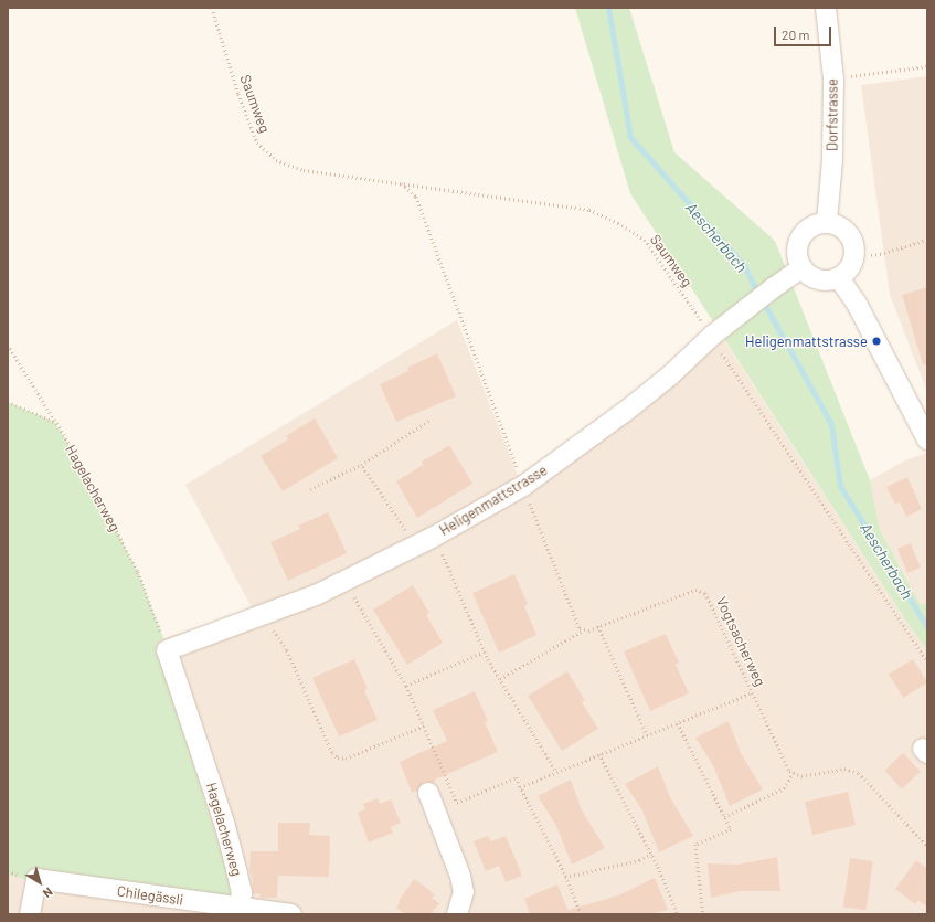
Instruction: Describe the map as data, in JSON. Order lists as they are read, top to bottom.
{
  "streets": {
    "street": [
      "Dorfstrasse",
      "Hagelacherweg",
      "Heligenmattstrasse",
      "Chilegässli"
    ],
    "path": ["Saumweg", "Vogtsacherweg"]
  },
  "crossings": [
    ["Saumweg", "Heligenmattstrasse"],
    ["Dorfstrasse", "Heligenmattstrasse"],
    ["Hagelacherweg", "Heligenmattstrasse"],
    ["Hagelacherweg", "Chilegässli"]
  ],
  "water": ["Aescherbach"],
  "places": ["Heligenmattstrasse"],
  "scale_bar": "20 m",
  "north": "bottom right"
}
